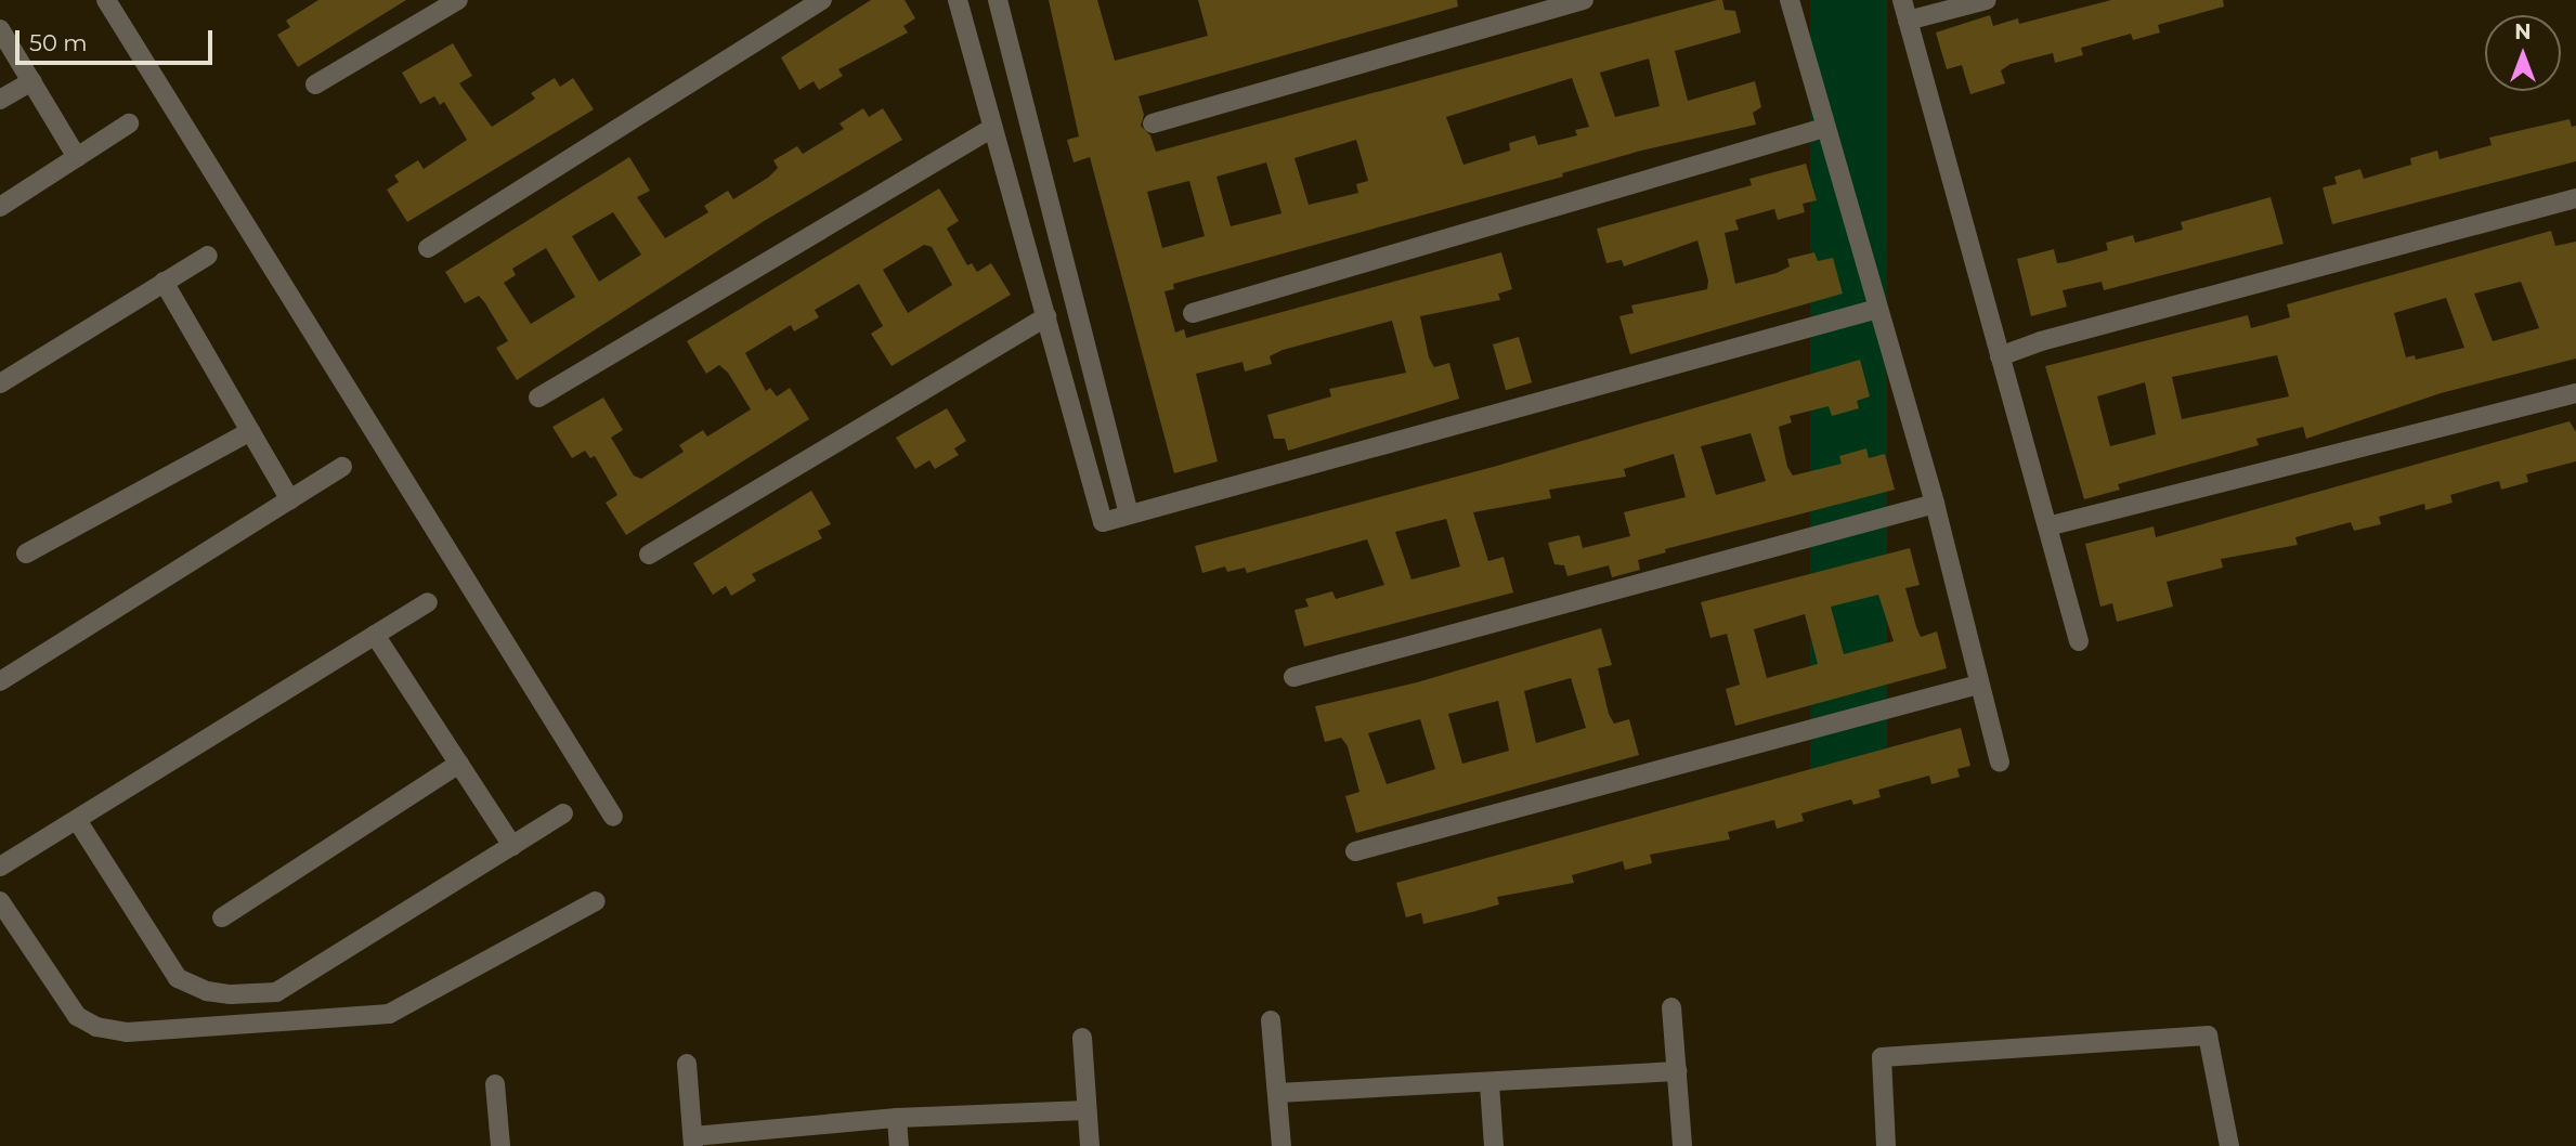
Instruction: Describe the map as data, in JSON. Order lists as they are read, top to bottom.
{
  "scale_bar": "50 m",
  "north": "top"
}
